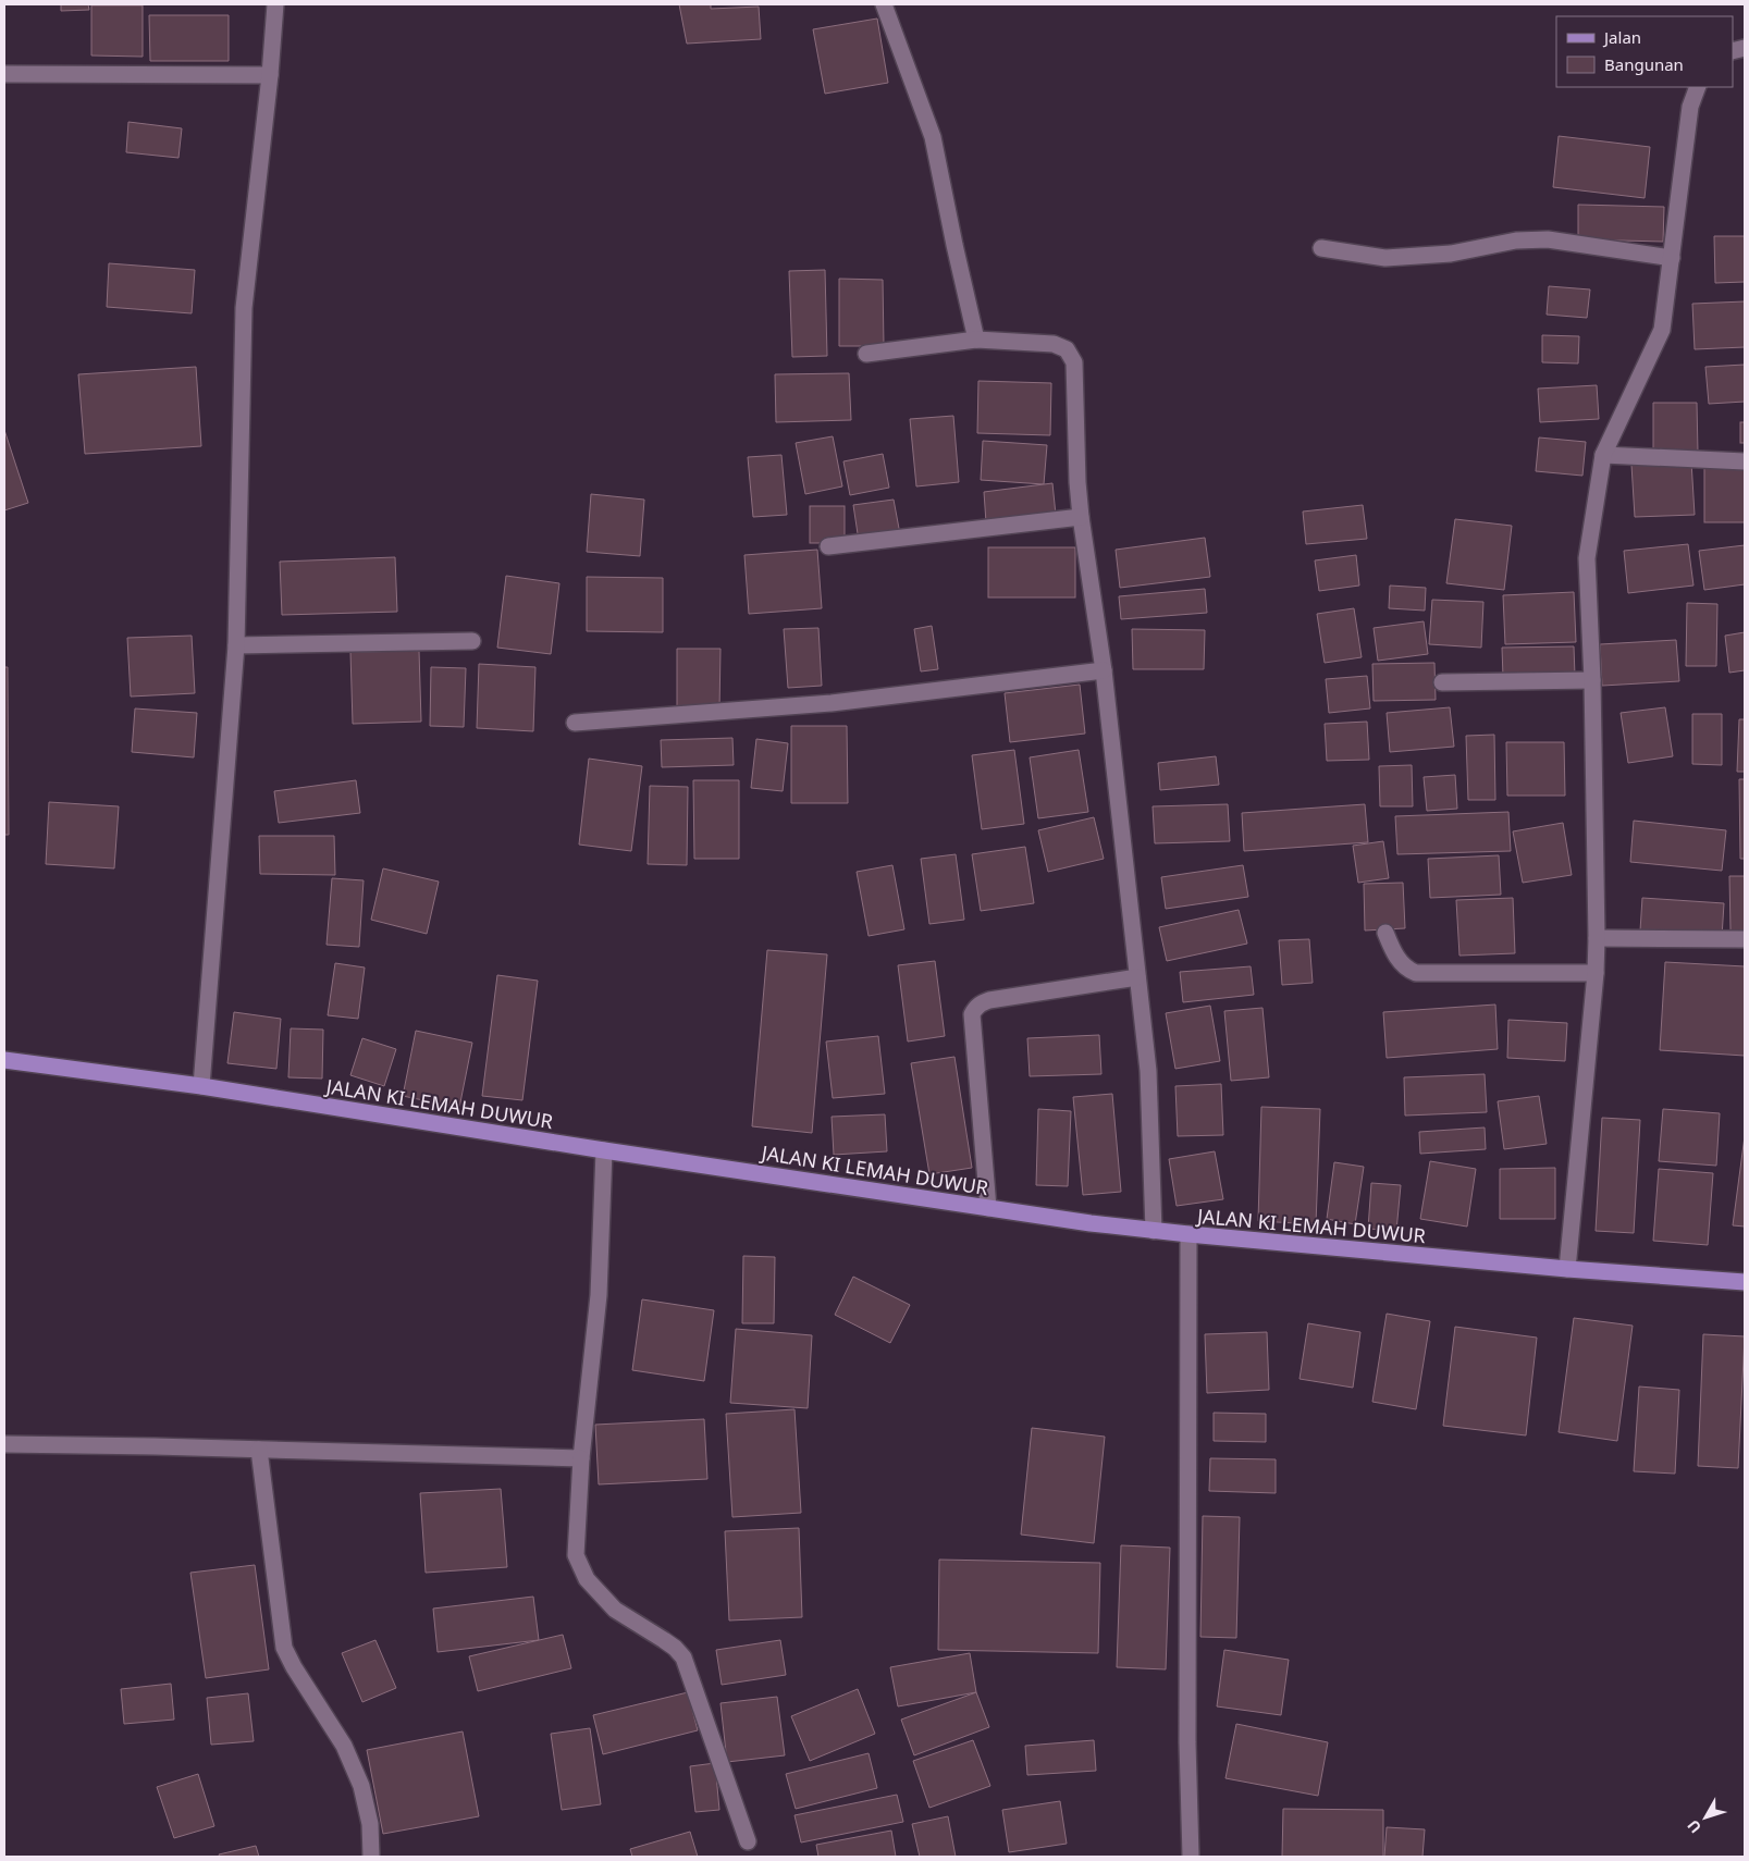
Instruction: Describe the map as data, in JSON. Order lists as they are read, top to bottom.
{
  "streets": {
    "main road": ["JALAN KI LEMAH DUWUR"]
  },
  "legend": ["Jalan", "Bangunan"],
  "north": "bottom left"
}
